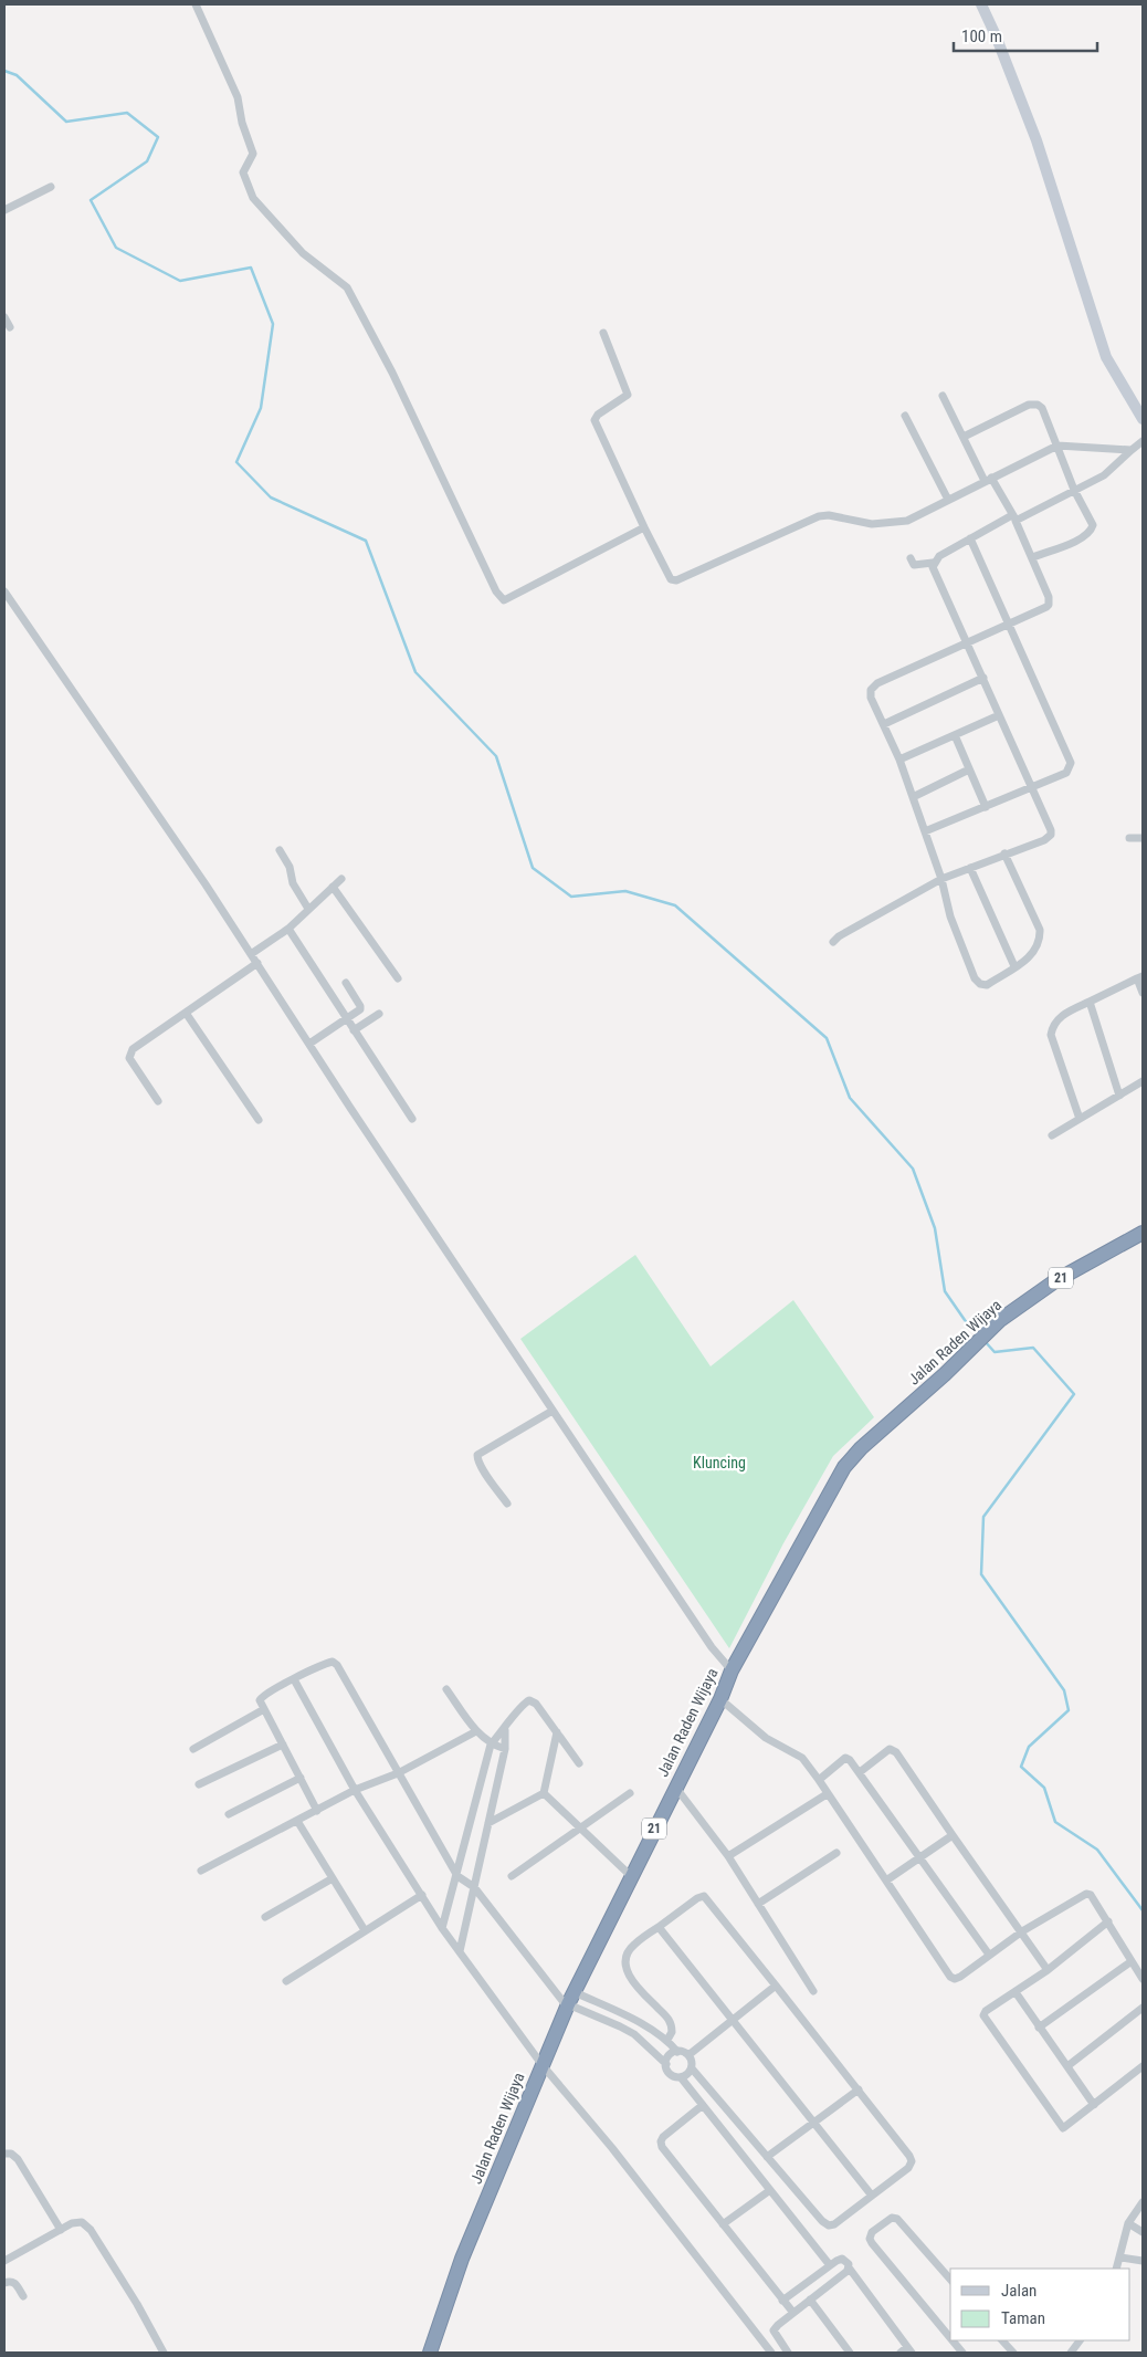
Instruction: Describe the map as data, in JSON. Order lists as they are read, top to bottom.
{
  "streets": {
    "highway": ["21", "Jalan Raden Wijaya"]
  },
  "parks": ["Kluncing"],
  "legend": ["Jalan", "Taman"],
  "scale_bar": "100 m"
}
